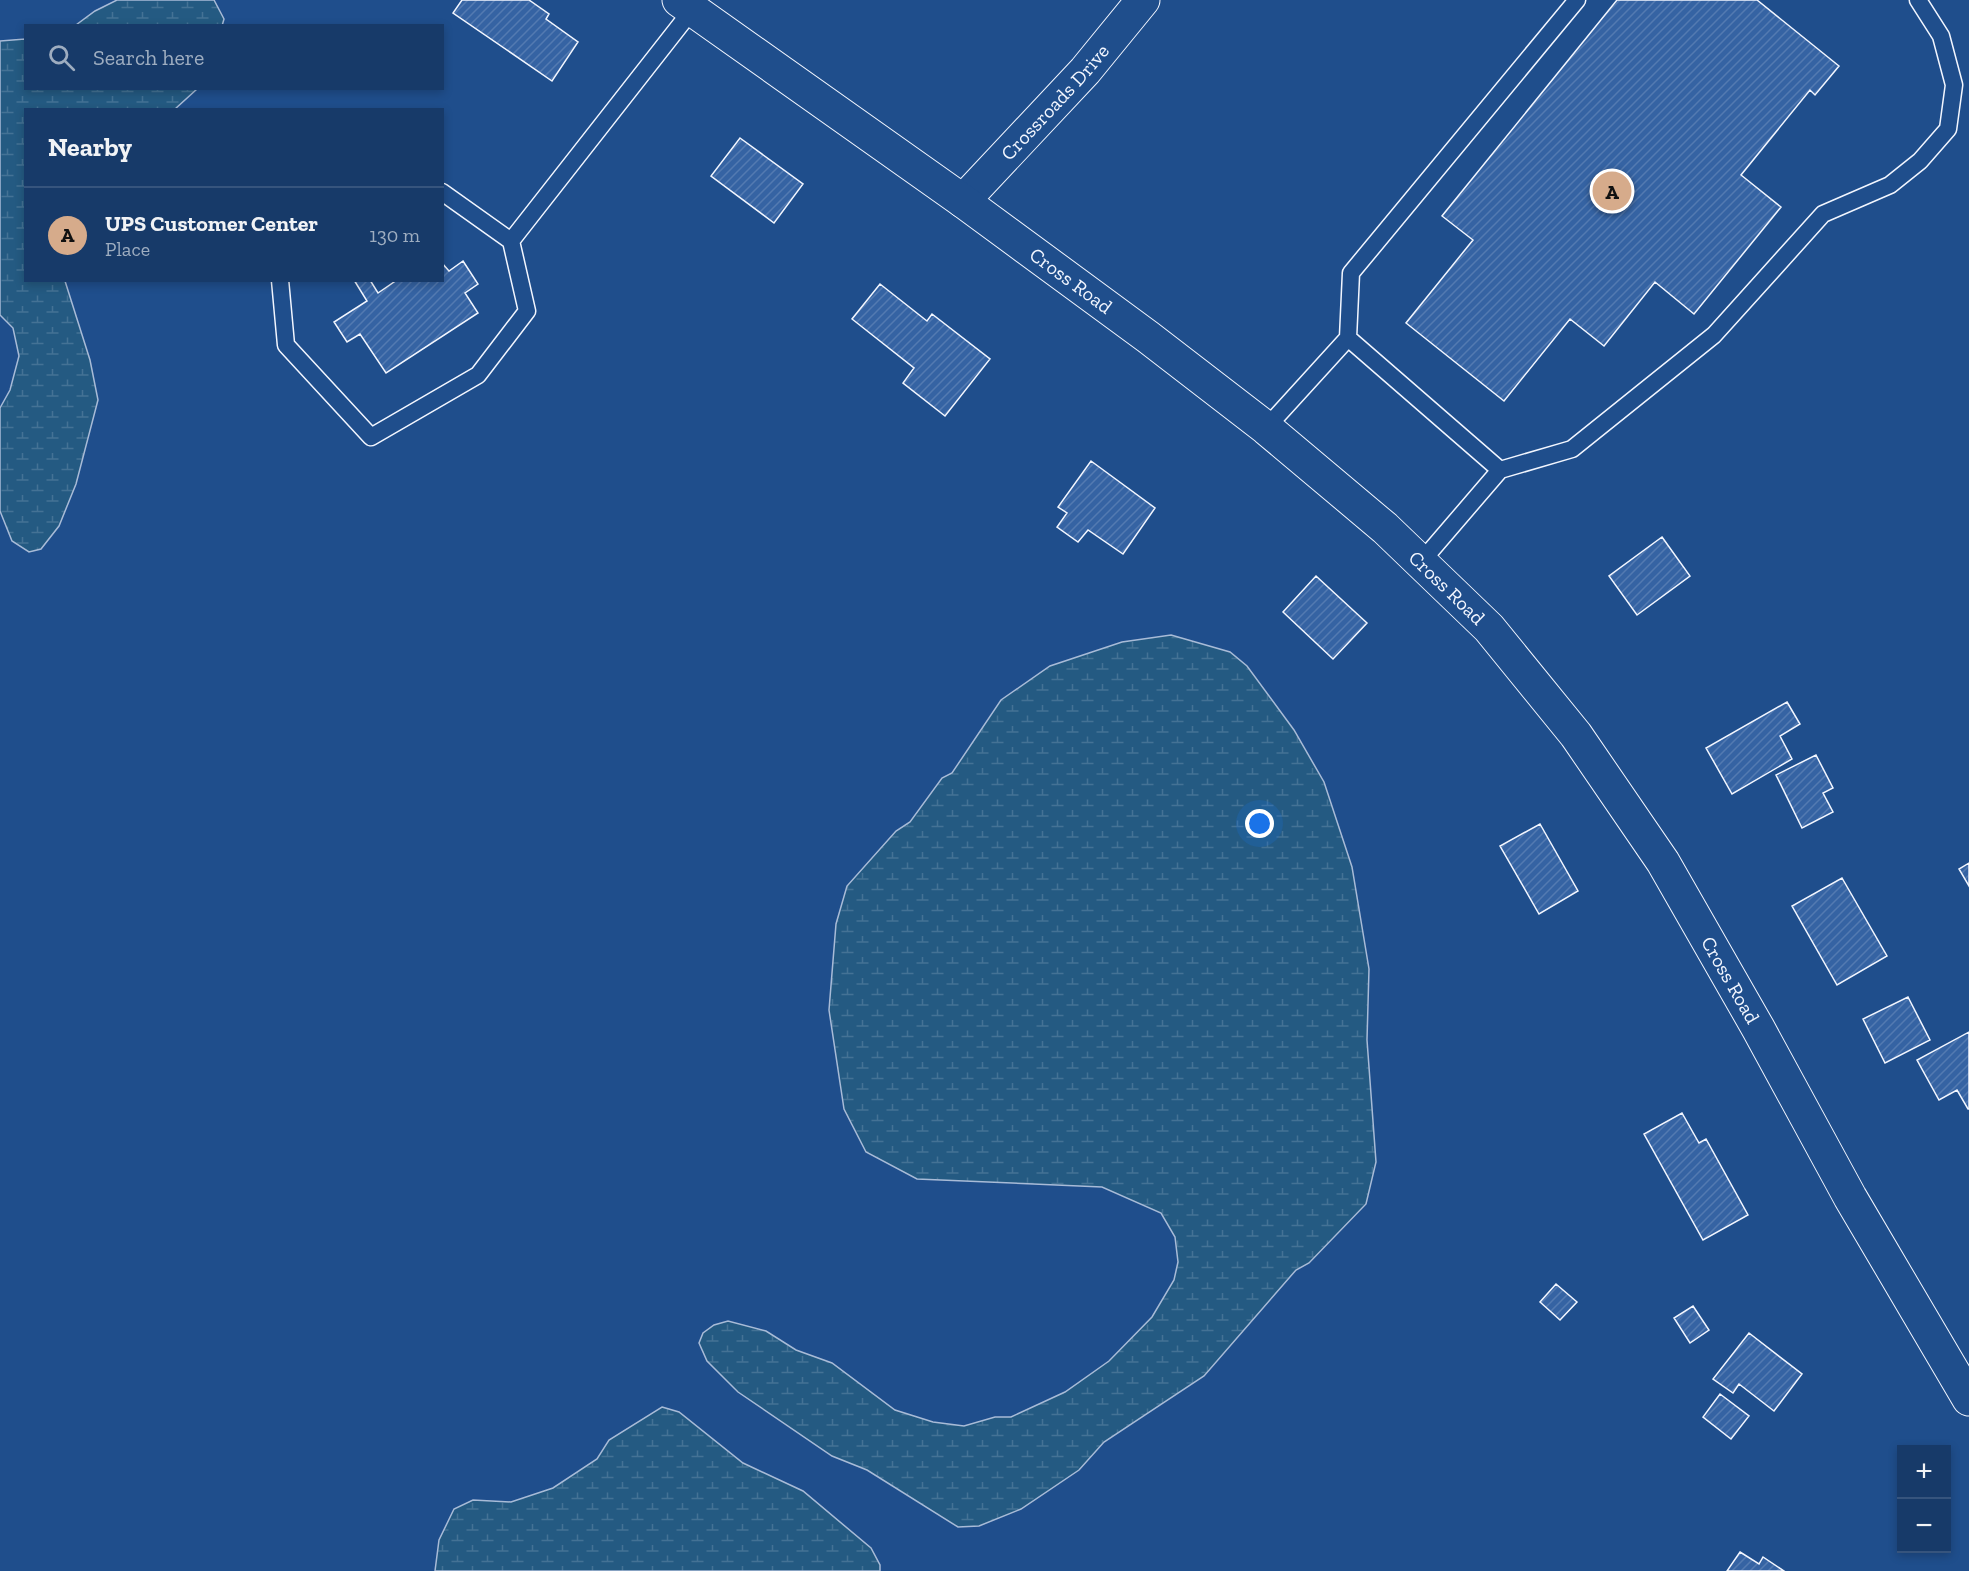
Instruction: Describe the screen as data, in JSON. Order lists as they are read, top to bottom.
{
  "streets": {
    "street": ["Crossroads Drive", "Cross Road"]
  },
  "crossings": [
    ["Crossroads Drive", "Cross Road"]
  ],
  "page": {
    "search": "Search here",
    "heading": "Nearby",
    "pins": "A",
    "list": [
      {
        "mark": "A",
        "name": "UPS Customer Center",
        "note": "Place",
        "value": "130 m"
      }
    ],
    "map_buttons": ["+", "−"]
  }
}
